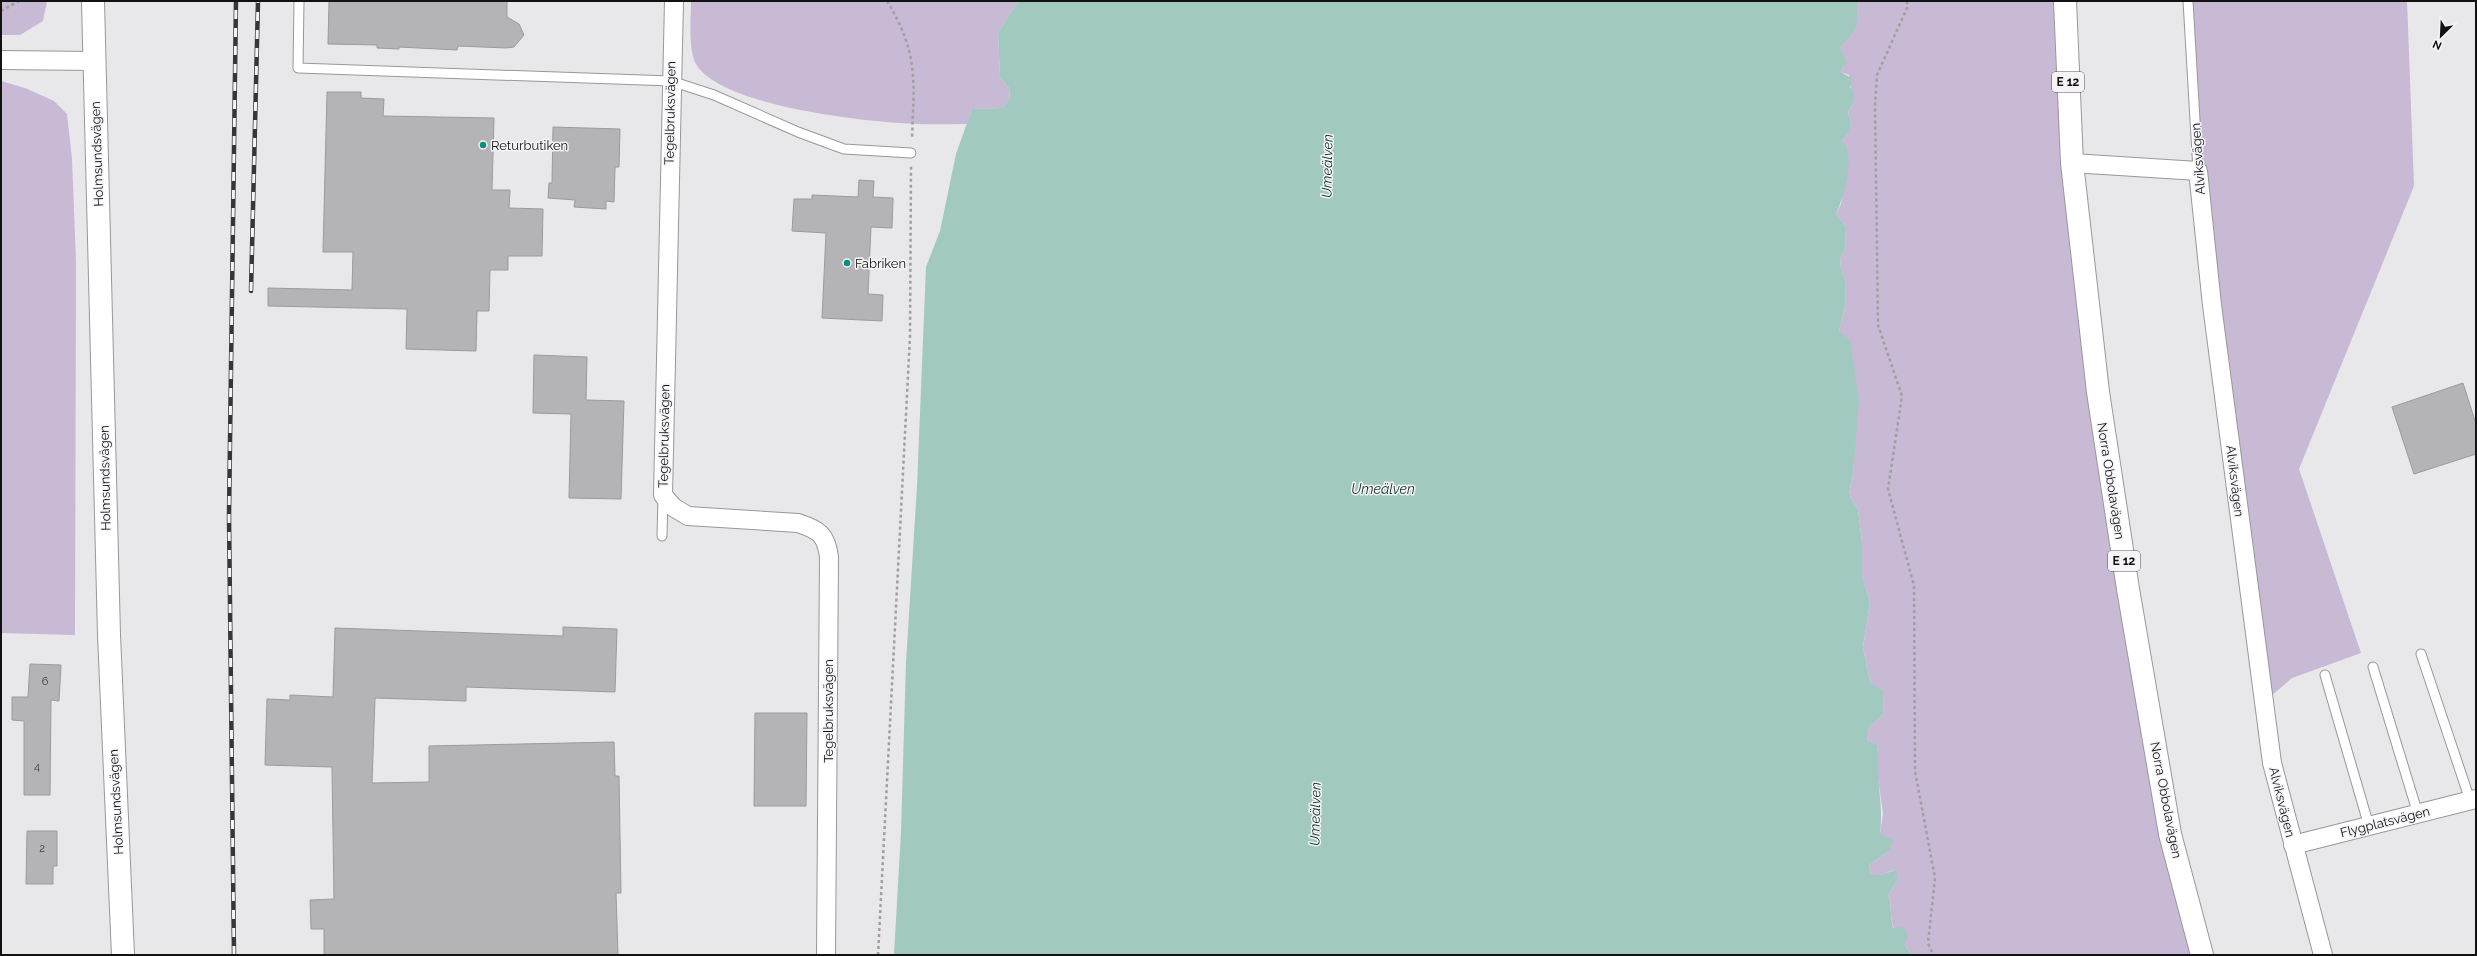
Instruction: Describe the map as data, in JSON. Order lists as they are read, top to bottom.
{
  "streets": {
    "main road": ["E 12", "Holmsundsvägen", "Norra Obbolavägen"],
    "street": ["Tegelbruksvägen", "Alviksvägen", "Flygplatsvägen"]
  },
  "crossings": [
    ["Alviksvägen", "Flygplatsvägen"]
  ],
  "water": ["Umeälven"],
  "places": ["Returbutiken", "Fabriken"],
  "house_numbers": ["6", "4", "2"],
  "north": "bottom left"
}
